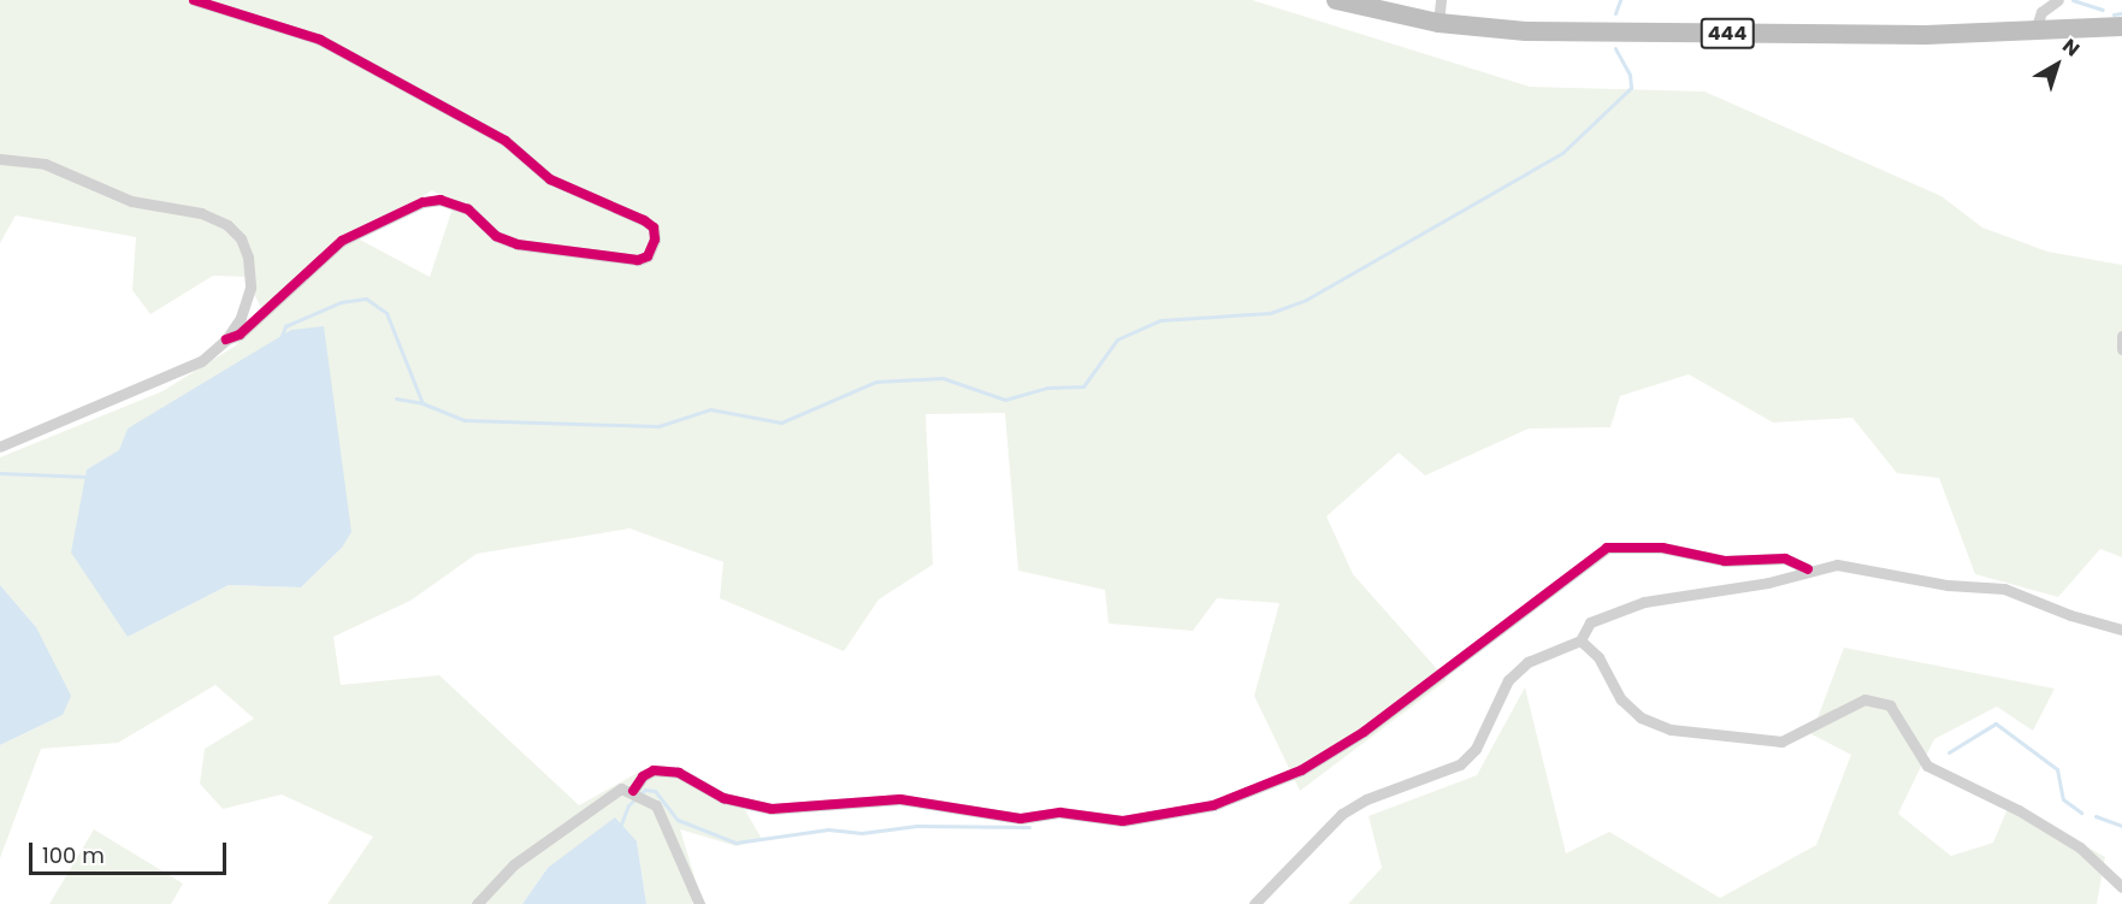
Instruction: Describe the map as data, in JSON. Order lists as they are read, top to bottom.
{
  "streets": {
    "highway": ["444"]
  },
  "scale_bar": "100 m",
  "north": "top right"
}
